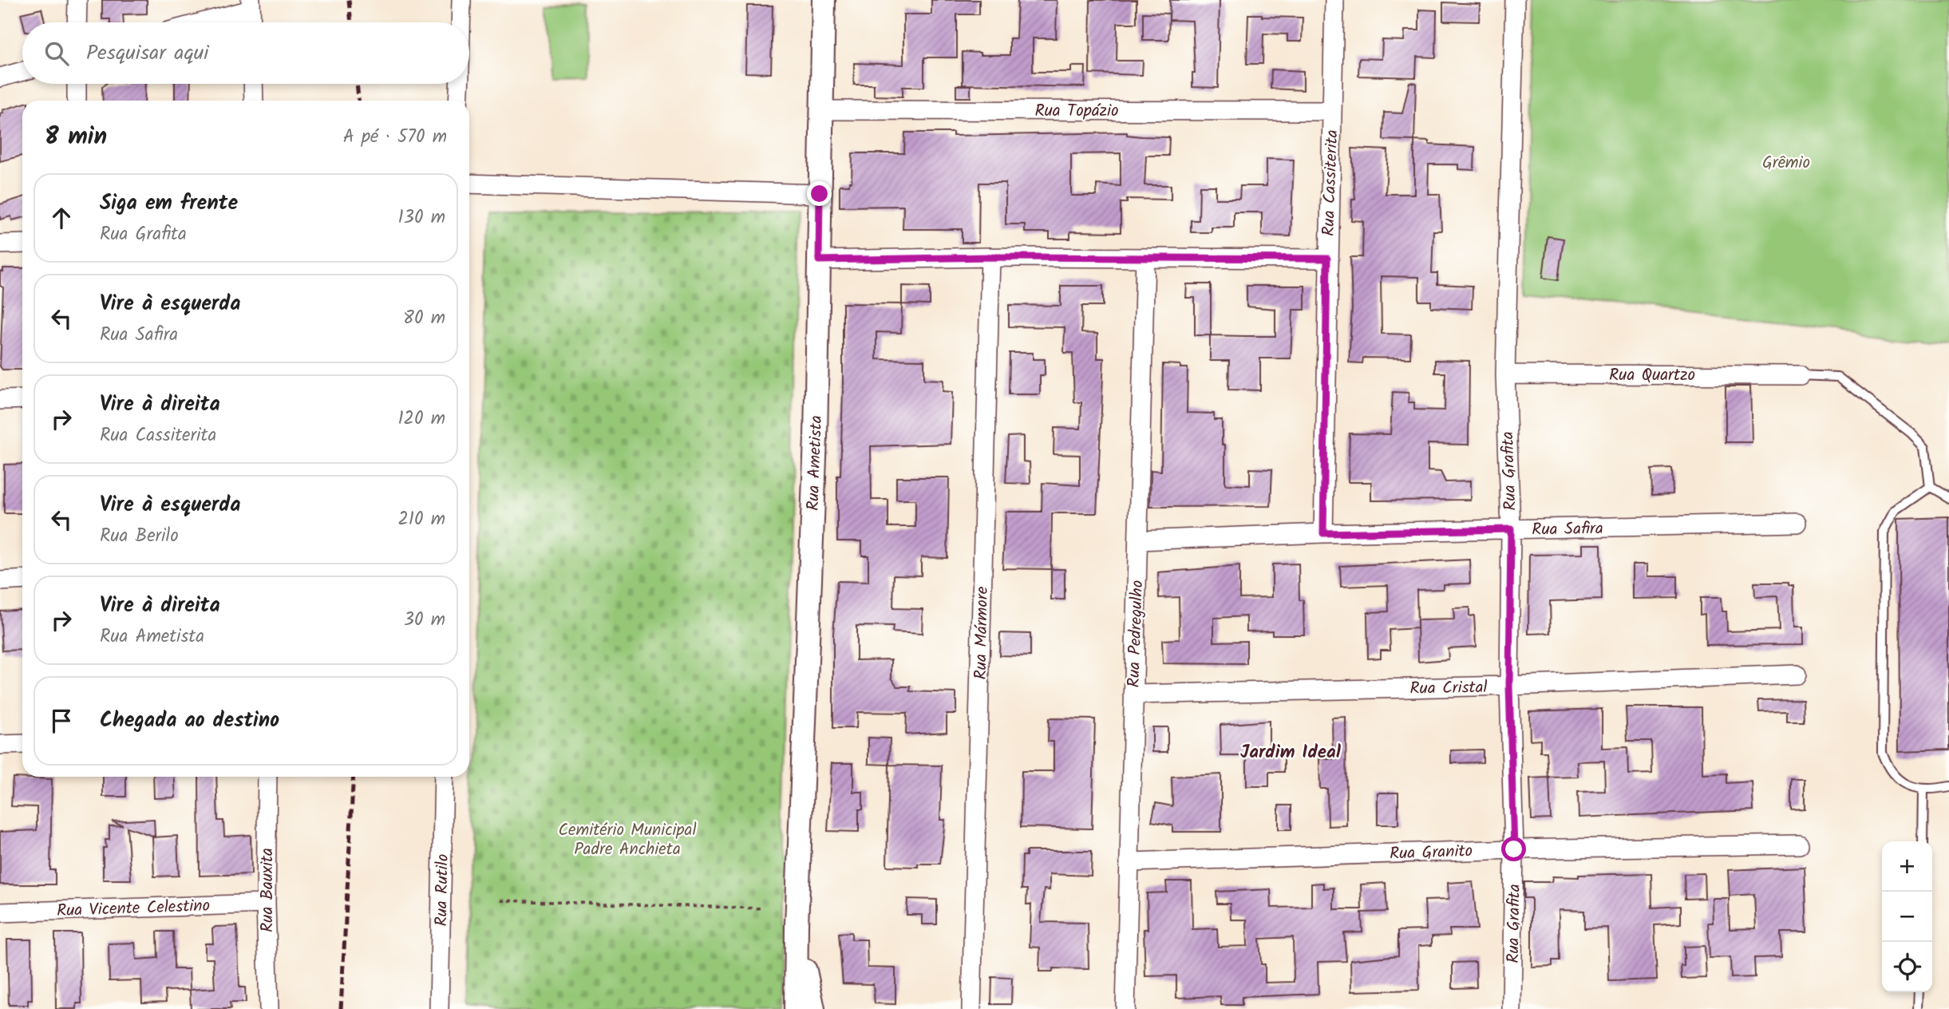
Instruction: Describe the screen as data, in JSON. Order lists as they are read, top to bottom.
{
  "streets": {
    "street": [
      "Rua Topázio",
      "Rua Cassiterita",
      "Rua Quartzo",
      "Rua Ametista",
      "Rua Grafita",
      "Rua Safira",
      "Rua Mármore",
      "Rua Pedregulho",
      "Rua Cristal",
      "Rua Granito",
      "Rua Bauxita",
      "Rua Rutilo",
      "Rua Vicente Celestino"
    ]
  },
  "crossings": [
    ["Rua Topázio", "Rua Cassiterita"],
    ["Rua Topázio", "Rua Ametista"],
    ["Rua Cassiterita", "Rua Safira"],
    ["Rua Quartzo", "Rua Grafita"],
    ["Rua Grafita", "Rua Safira"],
    ["Rua Grafita", "Rua Cristal"],
    ["Rua Grafita", "Rua Granito"],
    ["Rua Safira", "Rua Pedregulho"],
    ["Rua Pedregulho", "Rua Cristal"],
    ["Rua Pedregulho", "Rua Granito"],
    ["Rua Bauxita", "Rua Vicente Celestino"]
  ],
  "districts": ["Jardim Ideal"],
  "parks": ["Grêmio", "Cemitério Municipal Padre Anchieta"],
  "page": {
    "search": "Pesquisar aqui",
    "heading": ["8 min", "A pé · 570 m"],
    "list": [
      ["Siga em frente", "Rua Grafita", "130 m"],
      ["Vire à esquerda", "Rua Safira", "80 m"],
      ["Vire à direita", "Rua Cassiterita", "120 m"],
      ["Vire à esquerda", "Rua Berilo", "210 m"],
      ["Vire à direita", "Rua Ametista", "30 m"],
      "Chegada ao destino"
    ],
    "map_buttons": ["+", "−"]
  }
}
